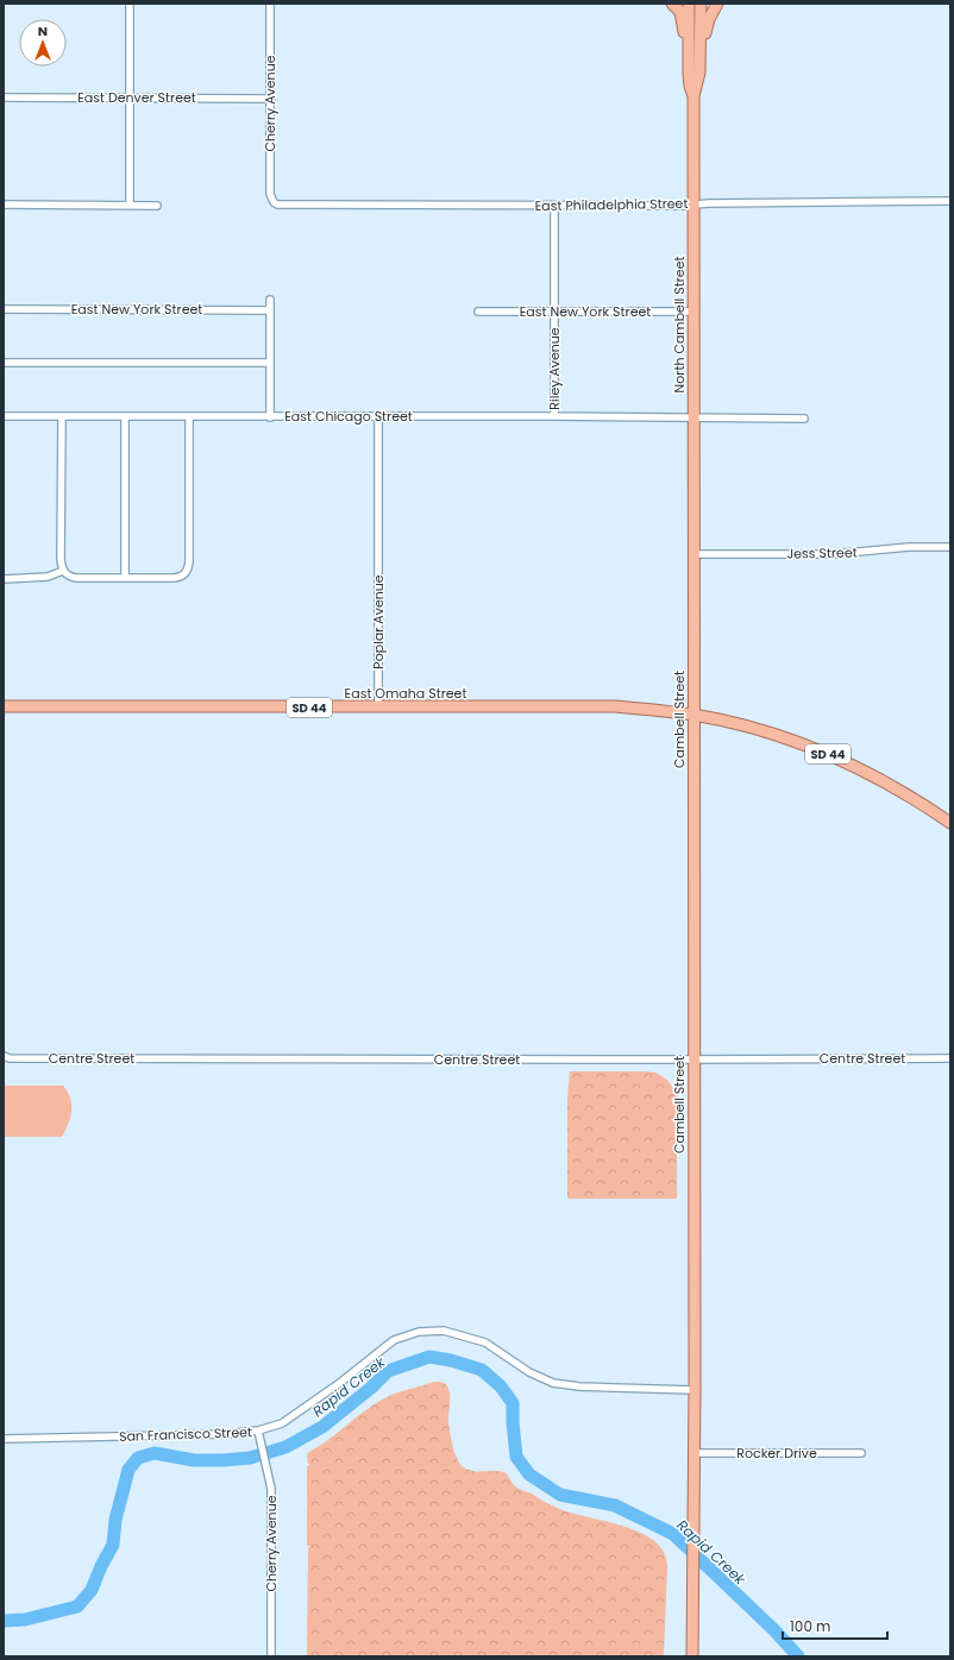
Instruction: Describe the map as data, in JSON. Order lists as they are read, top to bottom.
{
  "streets": {
    "main road": [
      "North Cambell Street",
      "East Omaha Street",
      "SD 44",
      "Cambell Street"
    ],
    "street": [
      "East Denver Street",
      "Cherry Avenue",
      "East Philadelphia Street",
      "East New York Street",
      "Riley Avenue",
      "East Chicago Street",
      "Jess Street",
      "Poplar Avenue",
      "Centre Street",
      "San Francisco Street",
      "Rocker Drive"
    ]
  },
  "crossings": [
    ["East Denver Street", "Cherry Avenue"],
    ["Cherry Avenue", "East Philadelphia Street"],
    ["Cherry Avenue", "San Francisco Street"],
    ["East Philadelphia Street", "North Cambell Street"],
    ["East Philadelphia Street", "Riley Avenue"],
    ["East New York Street", "North Cambell Street"],
    ["East New York Street", "Riley Avenue"],
    ["North Cambell Street", "East Chicago Street"],
    ["North Cambell Street", "Jess Street"],
    ["North Cambell Street", "Cambell Street"],
    ["Riley Avenue", "East Chicago Street"],
    ["East Chicago Street", "Poplar Avenue"],
    ["Jess Street", "Cambell Street"],
    ["Poplar Avenue", "East Omaha Street"],
    ["East Omaha Street", "SD 44"],
    ["East Omaha Street", "Cambell Street"],
    ["SD 44", "Cambell Street"],
    ["Cambell Street", "Centre Street"],
    ["Cambell Street", "San Francisco Street"],
    ["Cambell Street", "Rocker Drive"]
  ],
  "water": ["Rapid Creek"],
  "scale_bar": "100 m",
  "north": "top"
}
